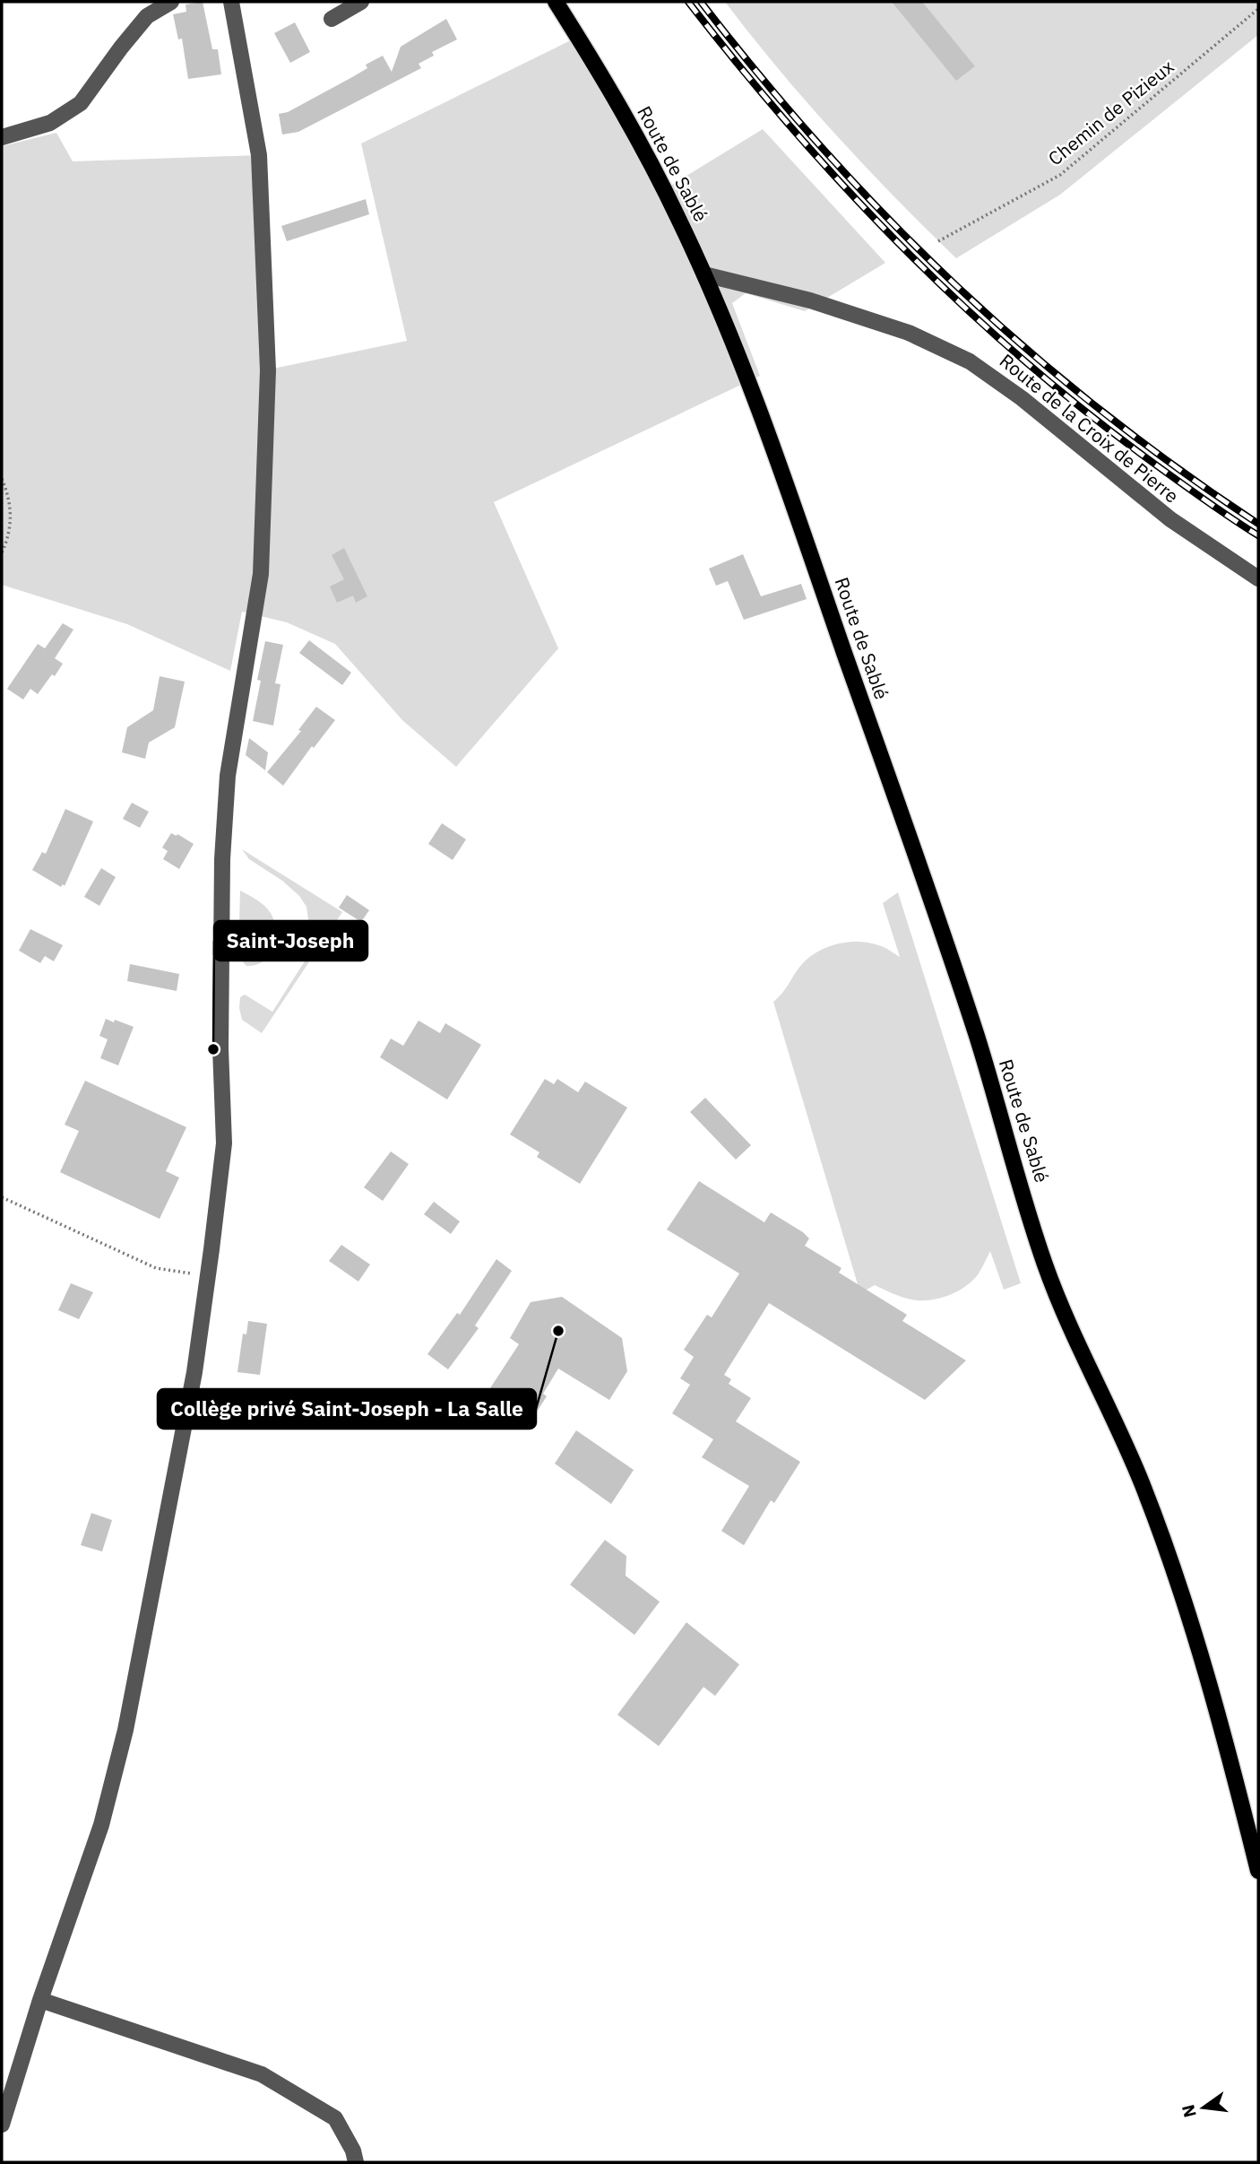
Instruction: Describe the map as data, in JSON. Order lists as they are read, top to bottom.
{
  "streets": {
    "main road": ["Route de Sablé"],
    "street": ["Route de la Croix de Pierre"],
    "path": ["Chemin de Pizieux"]
  },
  "crossings": [
    ["Route de Sablé", "Route de la Croix de Pierre"]
  ],
  "places": ["Saint-Joseph", "Collège privé Saint-Joseph - La Salle"],
  "north": "left"
}
